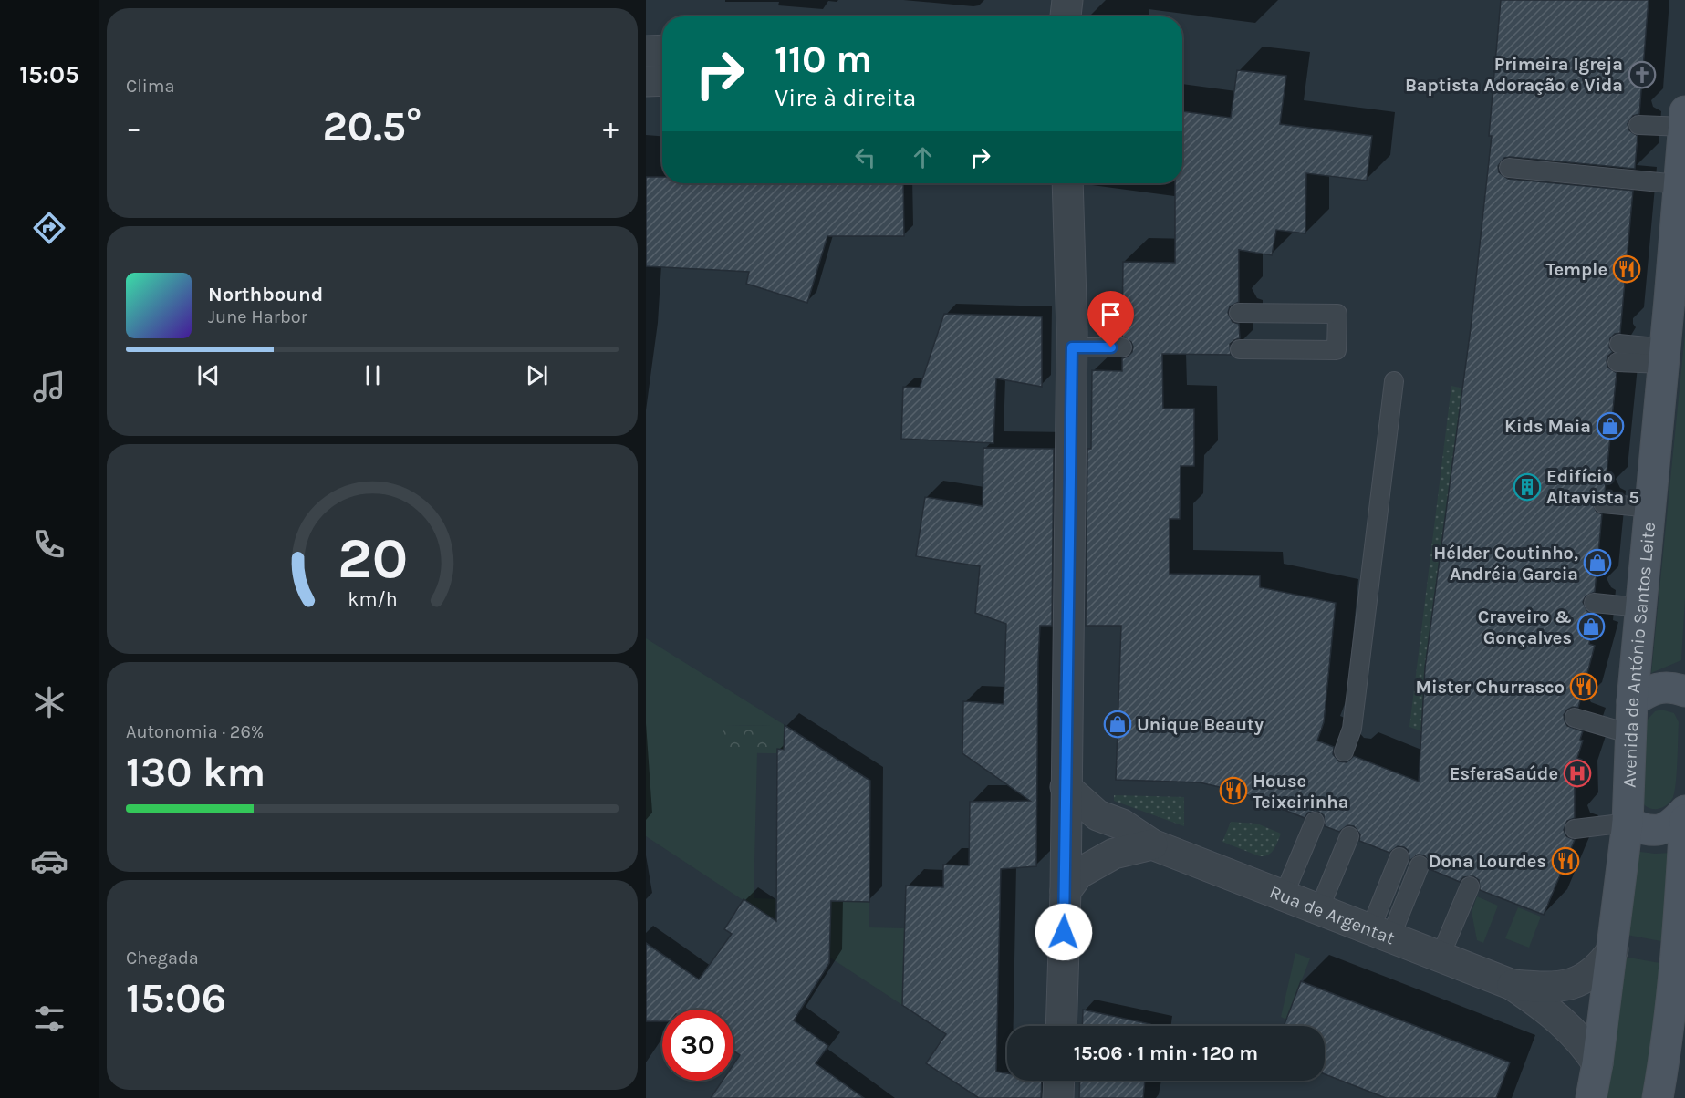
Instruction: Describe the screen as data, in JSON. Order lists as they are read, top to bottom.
{
  "streets": {
    "main road": ["Avenida de António Santos Leite"],
    "street": ["Rua de Argentat"]
  },
  "crossings": [
    ["Avenida de António Santos Leite", "Rua de Argentat"]
  ],
  "places": {
    "church": ["Primeira Igreja Baptista Adoração e Vida"],
    "restaurant": [
      "Temple",
      "Mister Churrasco",
      "House Teixeirinha",
      "Dona Lourdes"
    ],
    "shop": [
      "Kids Maia",
      "Hélder Coutinho, Andréia Garcia",
      "Craveiro & Gonçalves",
      "Unique Beauty"
    ],
    "building": ["Edifício Altavista 5"],
    "hospital": ["EsferaSaúde"]
  },
  "page": {
    "tabs": "15:05",
    "tile": [
      "Clima",
      ["Autonomia · 26%", "130 km"],
      ["Chegada", "15:06"]
    ],
    "turn": ["110 m", "Vire à direita"],
    "heat": ["−", "20.5°", "+"],
    "song": ["Northbound", "June Harbor"],
    "limit": "30",
    "trip": "15:06 · 1 min · 120 m",
    "gauge": ["20", "km/h"]
  }
}
